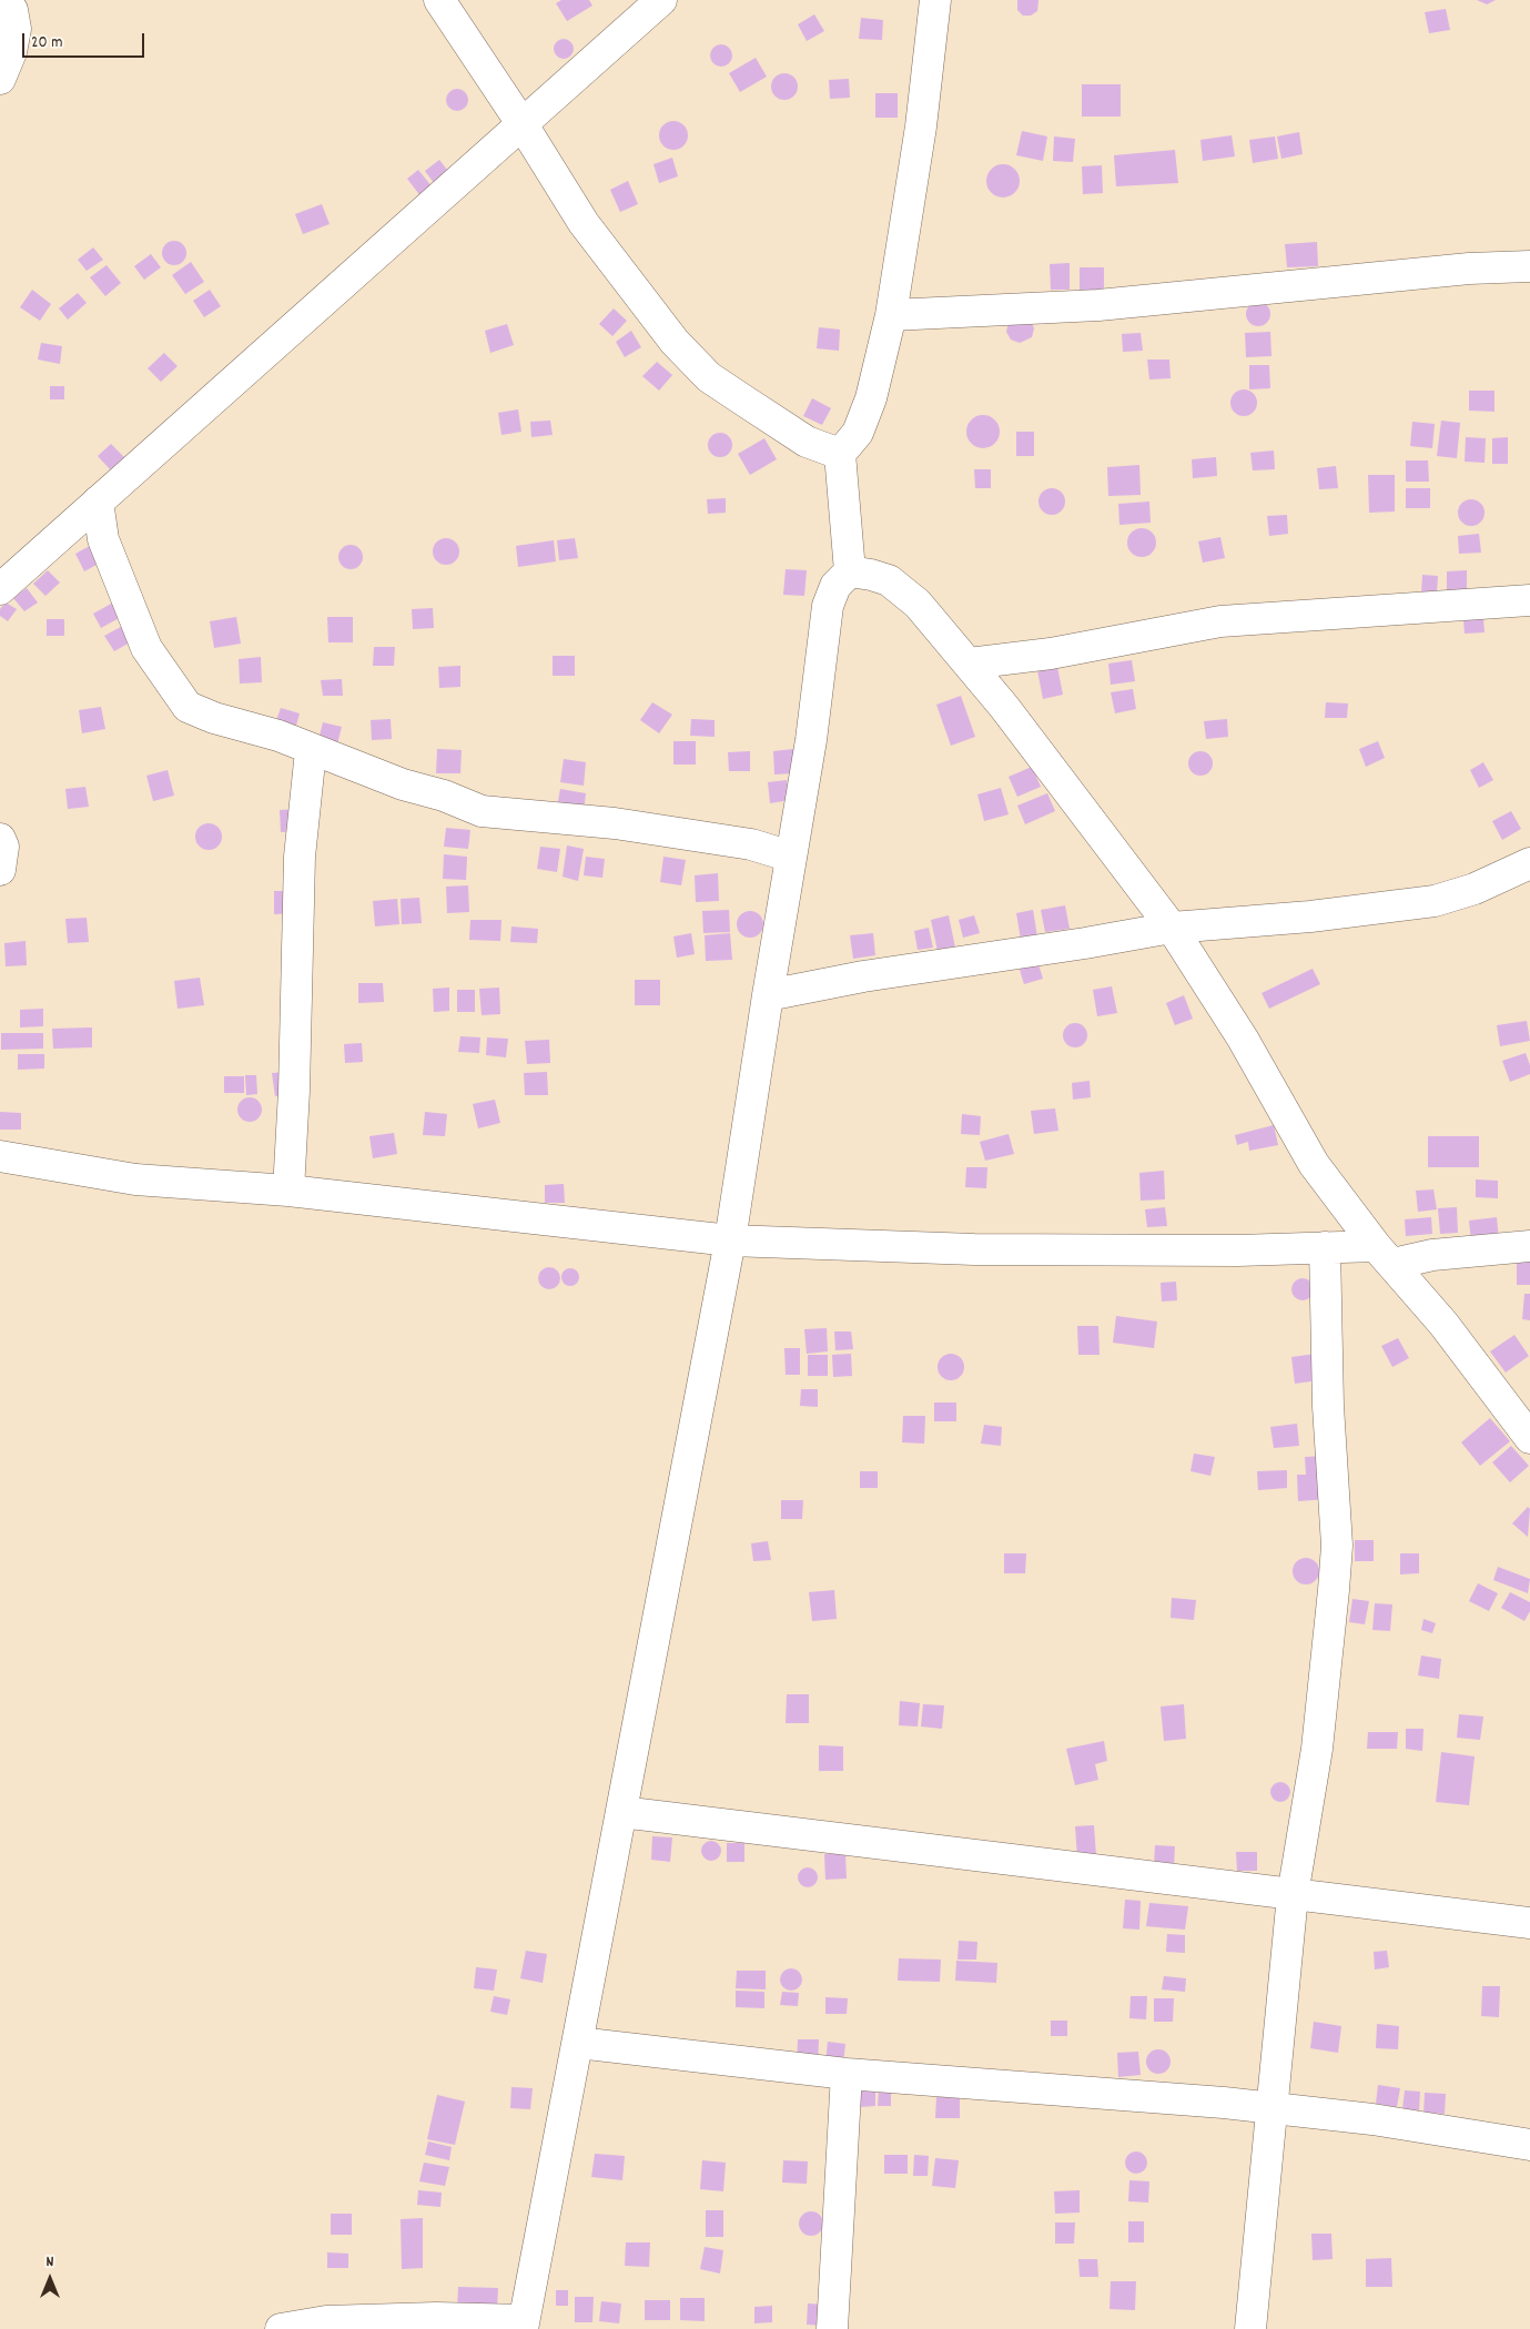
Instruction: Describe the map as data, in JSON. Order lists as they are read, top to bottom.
{
  "scale_bar": "20 m",
  "north": "top"
}
